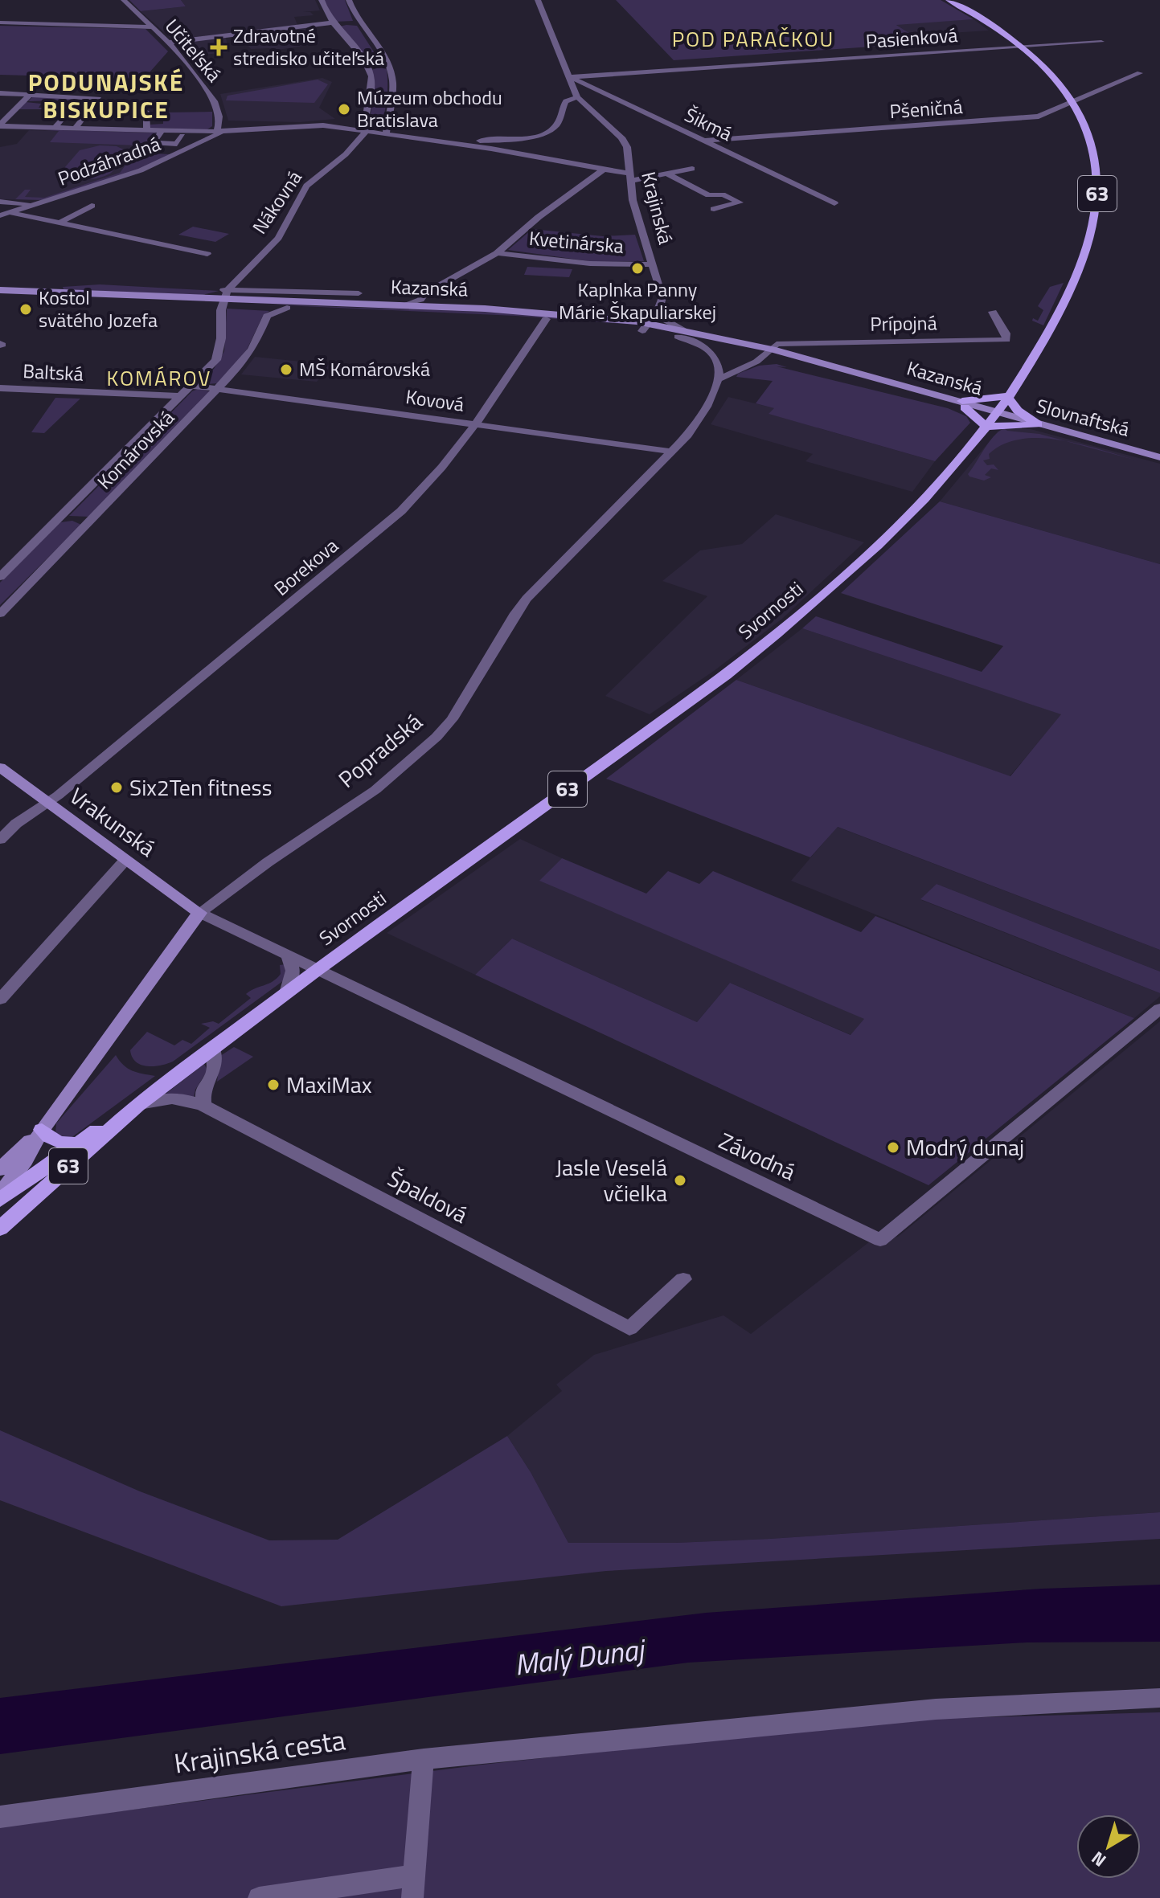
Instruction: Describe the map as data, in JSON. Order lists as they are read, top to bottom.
{
  "streets": {
    "main road": [
      "63",
      "Kazanská",
      "Slovnaftská",
      "Svornosti",
      "Popradská",
      "Vrakunská"
    ],
    "street": [
      "Pasienková",
      "Učiteľská",
      "Pšeničná",
      "Šikmá",
      "Podzáhradná",
      "Nákovná",
      "Krajinská",
      "Kvetinárska",
      "Prípojná",
      "Baltská",
      "Kovová",
      "Komárovská",
      "Borekova",
      "Závodná",
      "Špaldová",
      "Krajinská cesta"
    ]
  },
  "crossings": [
    ["Pasienková", "Šikmá"],
    ["Pasienková", "Krajinská"],
    ["Pasienková", "Svornosti"],
    ["Učiteľská", "Podzáhradná"],
    ["Pšeničná", "Šikmá"],
    ["Pšeničná", "Svornosti"],
    ["Šikmá", "Krajinská"],
    ["Nákovná", "Kazanská"],
    ["Nákovná", "Komárovská"],
    ["Krajinská", "Kvetinárska"],
    ["Kvetinárska", "Kazanská"],
    ["Kazanská", "Prípojná"],
    ["Kazanská", "Slovnaftská"],
    ["Kazanská", "Komárovská"],
    ["Kazanská", "Borekova"],
    ["Kazanská", "Svornosti"],
    ["Baltská", "Komárovská"],
    ["Kovová", "Komárovská"],
    ["Kovová", "Borekova"],
    ["Kovová", "Popradská"],
    ["Slovnaftská", "Svornosti"],
    ["Borekova", "Vrakunská"],
    ["Svornosti", "Závodná"],
    ["Svornosti", "Špaldová"],
    ["Popradská", "Vrakunská"],
    ["Popradská", "Závodná"],
    ["Vrakunská", "Závodná"]
  ],
  "districts": ["POD PARAČKOU", "PODUNAJSKÉ BISKUPICE", "KOMÁROV"],
  "water": ["Malý Dunaj"],
  "places": {
    "health": ["Zdravotné stredisko učiteľská"],
    "other": [
      "Múzeum obchodu Bratislava",
      "Kaplnka Panny Márie Škapuliarskej",
      "Kostol svätého Jozefa",
      "MŠ Komárovská",
      "Six2Ten fitness",
      "MaxiMax",
      "Modrý dunaj",
      "Jasle Veselá včielka"
    ]
  },
  "north": "bottom left"
}
